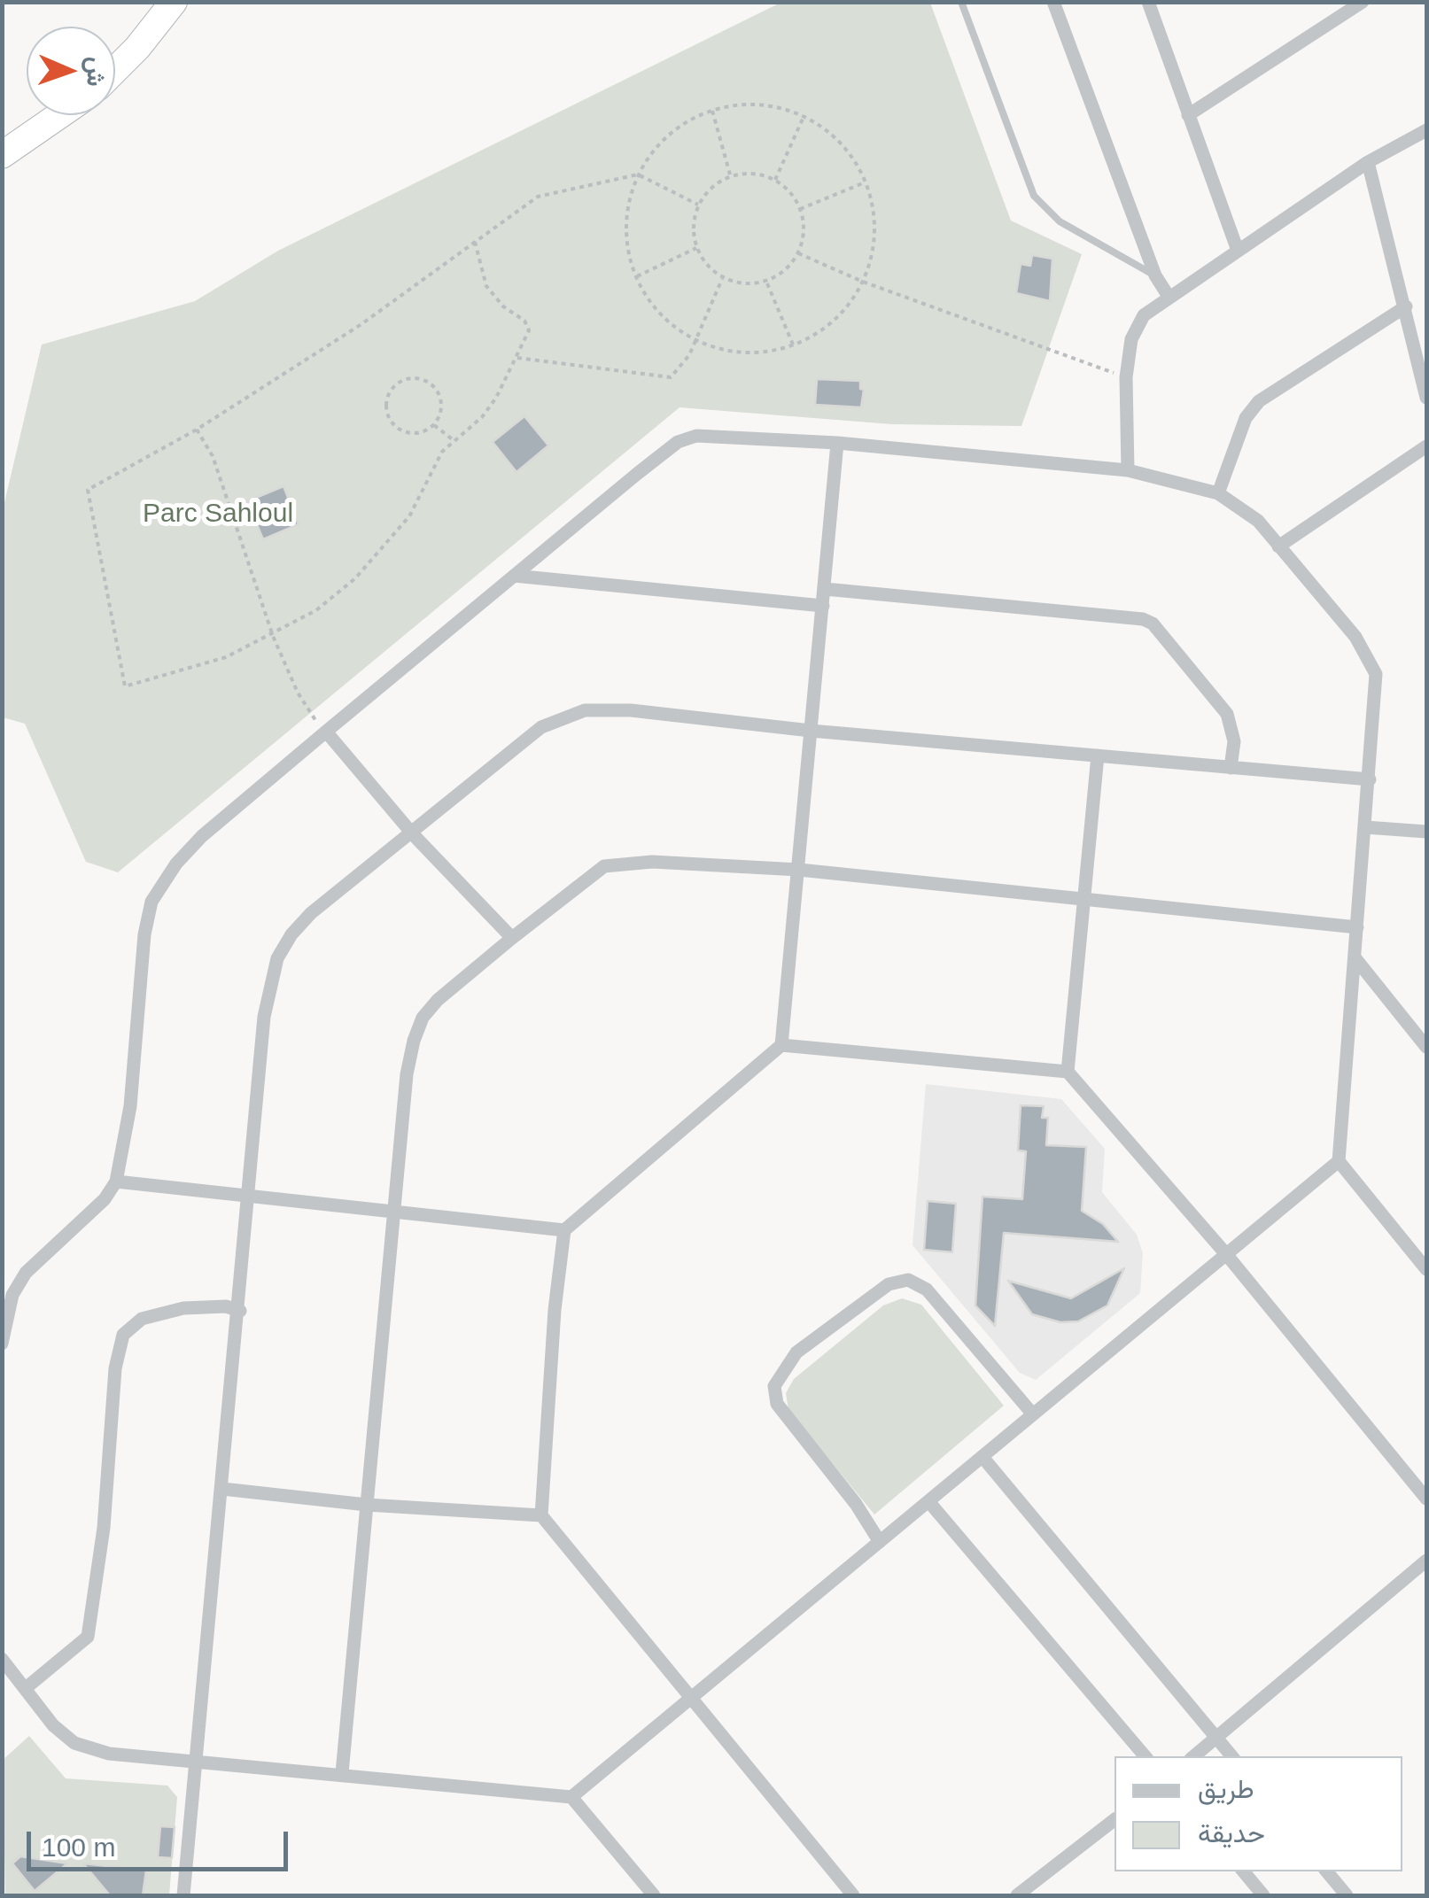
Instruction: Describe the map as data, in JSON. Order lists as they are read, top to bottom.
{
  "parks": ["Parc Sahloul"],
  "legend": ["طريق", "حديقة"],
  "scale_bar": "100 m",
  "north": "right"
}
